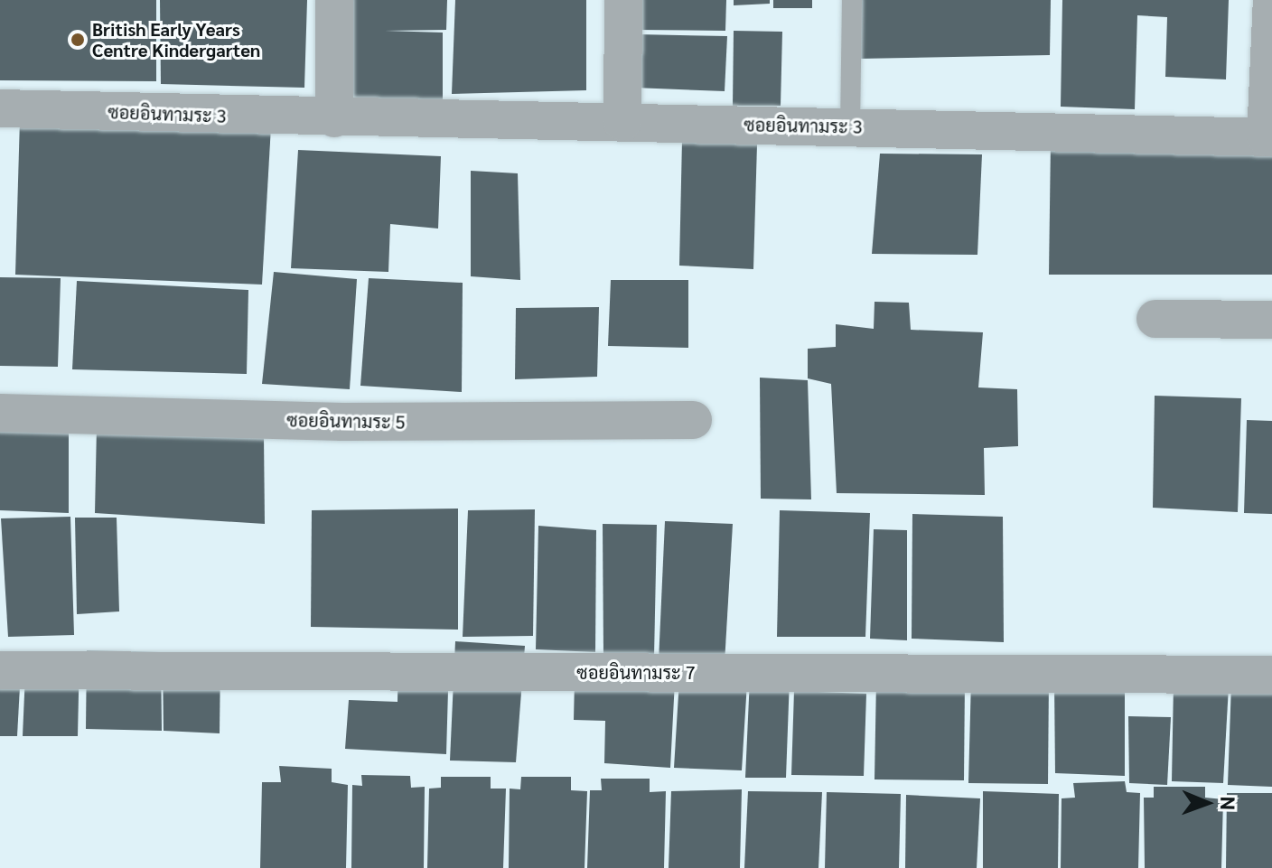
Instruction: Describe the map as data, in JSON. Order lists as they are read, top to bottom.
{
  "streets": {
    "street": ["ซอยอินทามระ 3", "ซอยอินทามระ 5", "ซอยอินทามระ 7"]
  },
  "places": ["British Early Years Centre Kindergarten"],
  "north": "right"
}
